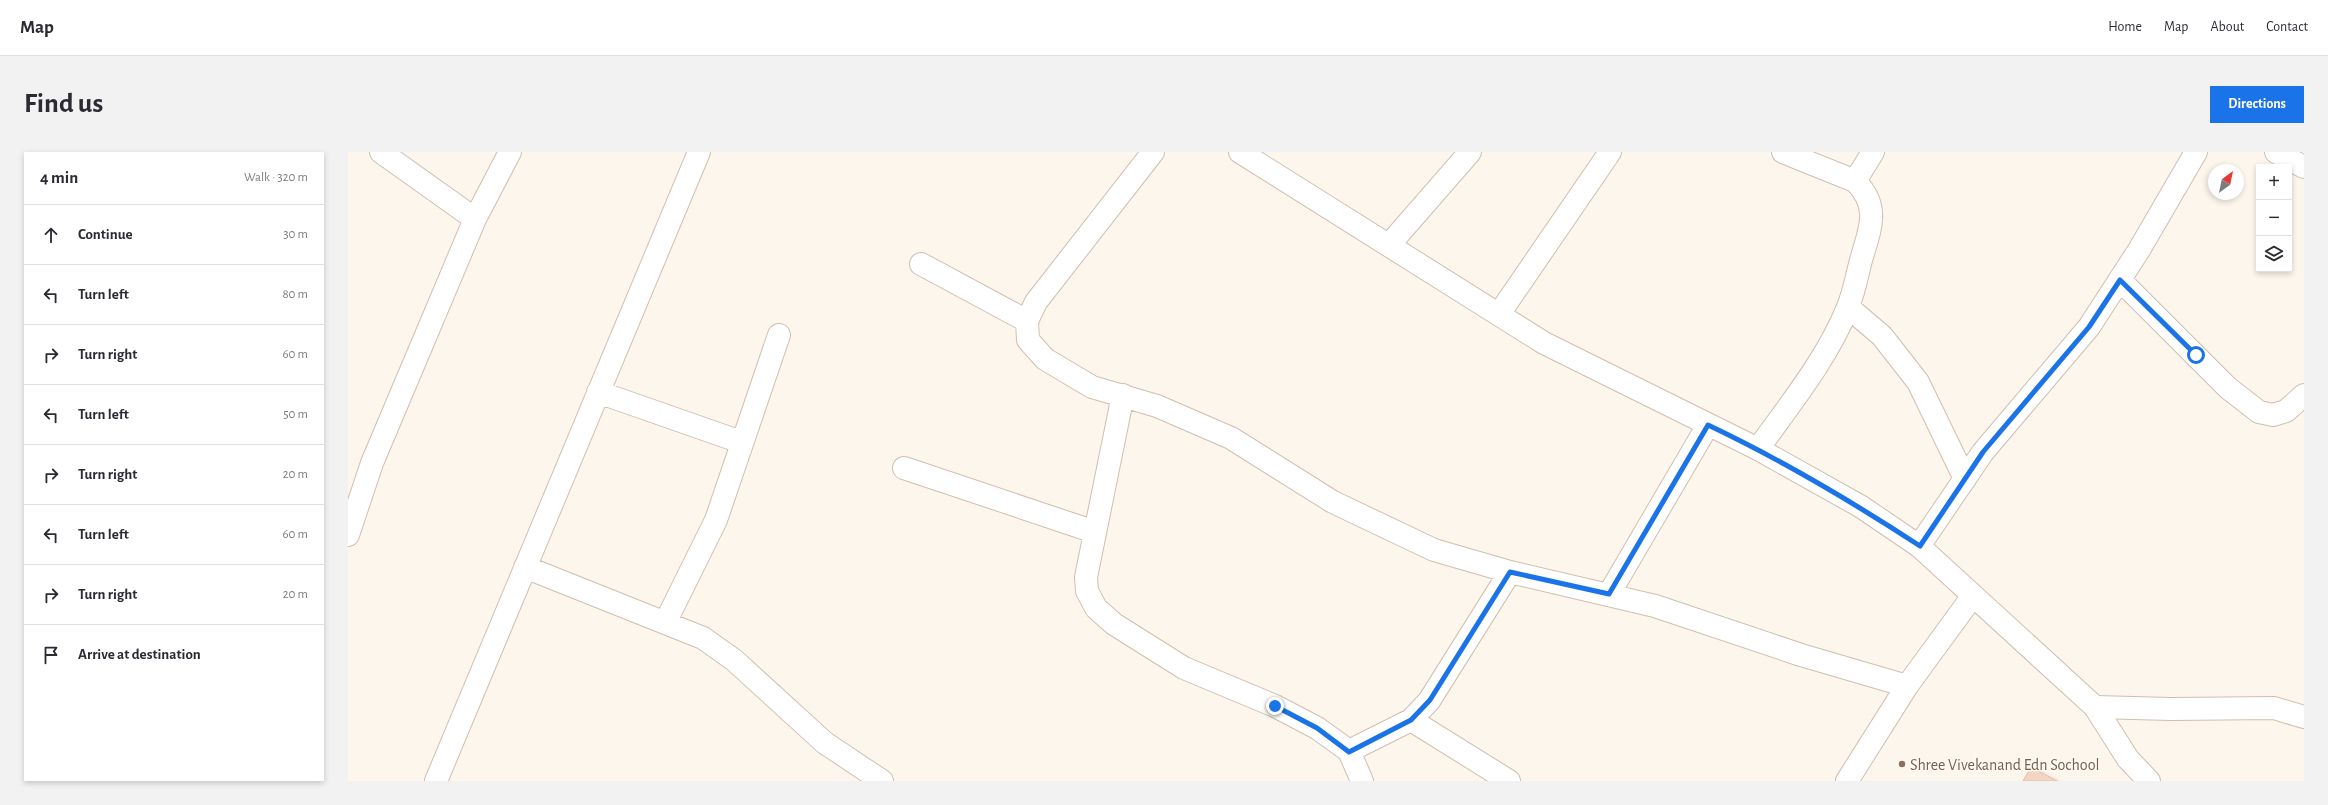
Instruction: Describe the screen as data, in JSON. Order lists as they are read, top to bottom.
{
  "places": ["Shree Vivekanand Edn Sochool"],
  "north": "top right",
  "page": {
    "header": "Map",
    "nav": [
      "Home",
      "Map",
      "About",
      "Contact"
    ],
    "buttons": "Directions",
    "title": "Find us",
    "heading": ["4 min", "Walk · 320 m"],
    "map_buttons": ["+", "−"],
    "list": [
      ["Continue", "30 m"],
      ["Turn left", "80 m"],
      ["Turn right", "60 m"],
      ["Turn left", "50 m"],
      ["Turn right", "20 m"],
      ["Turn left", "60 m"],
      ["Turn right", "20 m"],
      "Arrive at destination"
    ]
  }
}
